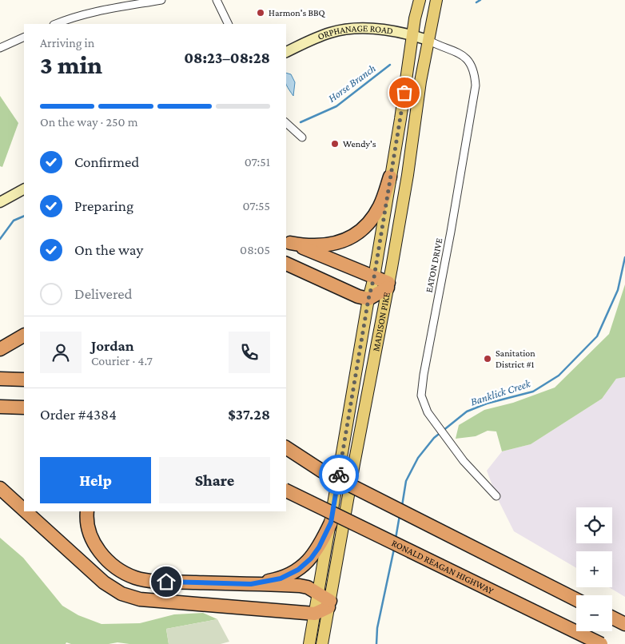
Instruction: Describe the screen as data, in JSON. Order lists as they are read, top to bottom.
{
  "streets": {
    "highway": ["RONALD REAGAN HIGHWAY"],
    "main road": ["ORPHANAGE ROAD", "MADISON PIKE"],
    "street": ["EATON DRIVE"]
  },
  "crossings": [
    ["ORPHANAGE ROAD", "EATON DRIVE"],
    ["ORPHANAGE ROAD", "MADISON PIKE"],
    ["EATON DRIVE", "MADISON PIKE"]
  ],
  "water": ["Horse Branch", "Banklick Creek"],
  "places": ["Harmon's BBQ", "Wendy's", "Sanitation District #1"],
  "page": {
    "heading": ["3 min", "Arriving in", "08:23–08:28"],
    "panel": [
      "Jordan",
      "Courier · 4.7",
      "Order #4384",
      "$37.28"
    ],
    "bar": "On the way · 250 m",
    "list": [
      ["Confirmed", "07:51"],
      ["Preparing", "07:55"],
      ["On the way", "08:05"],
      "Delivered"
    ],
    "buttons": ["Help", "Share"],
    "map_buttons": ["+", "−"]
  }
}
